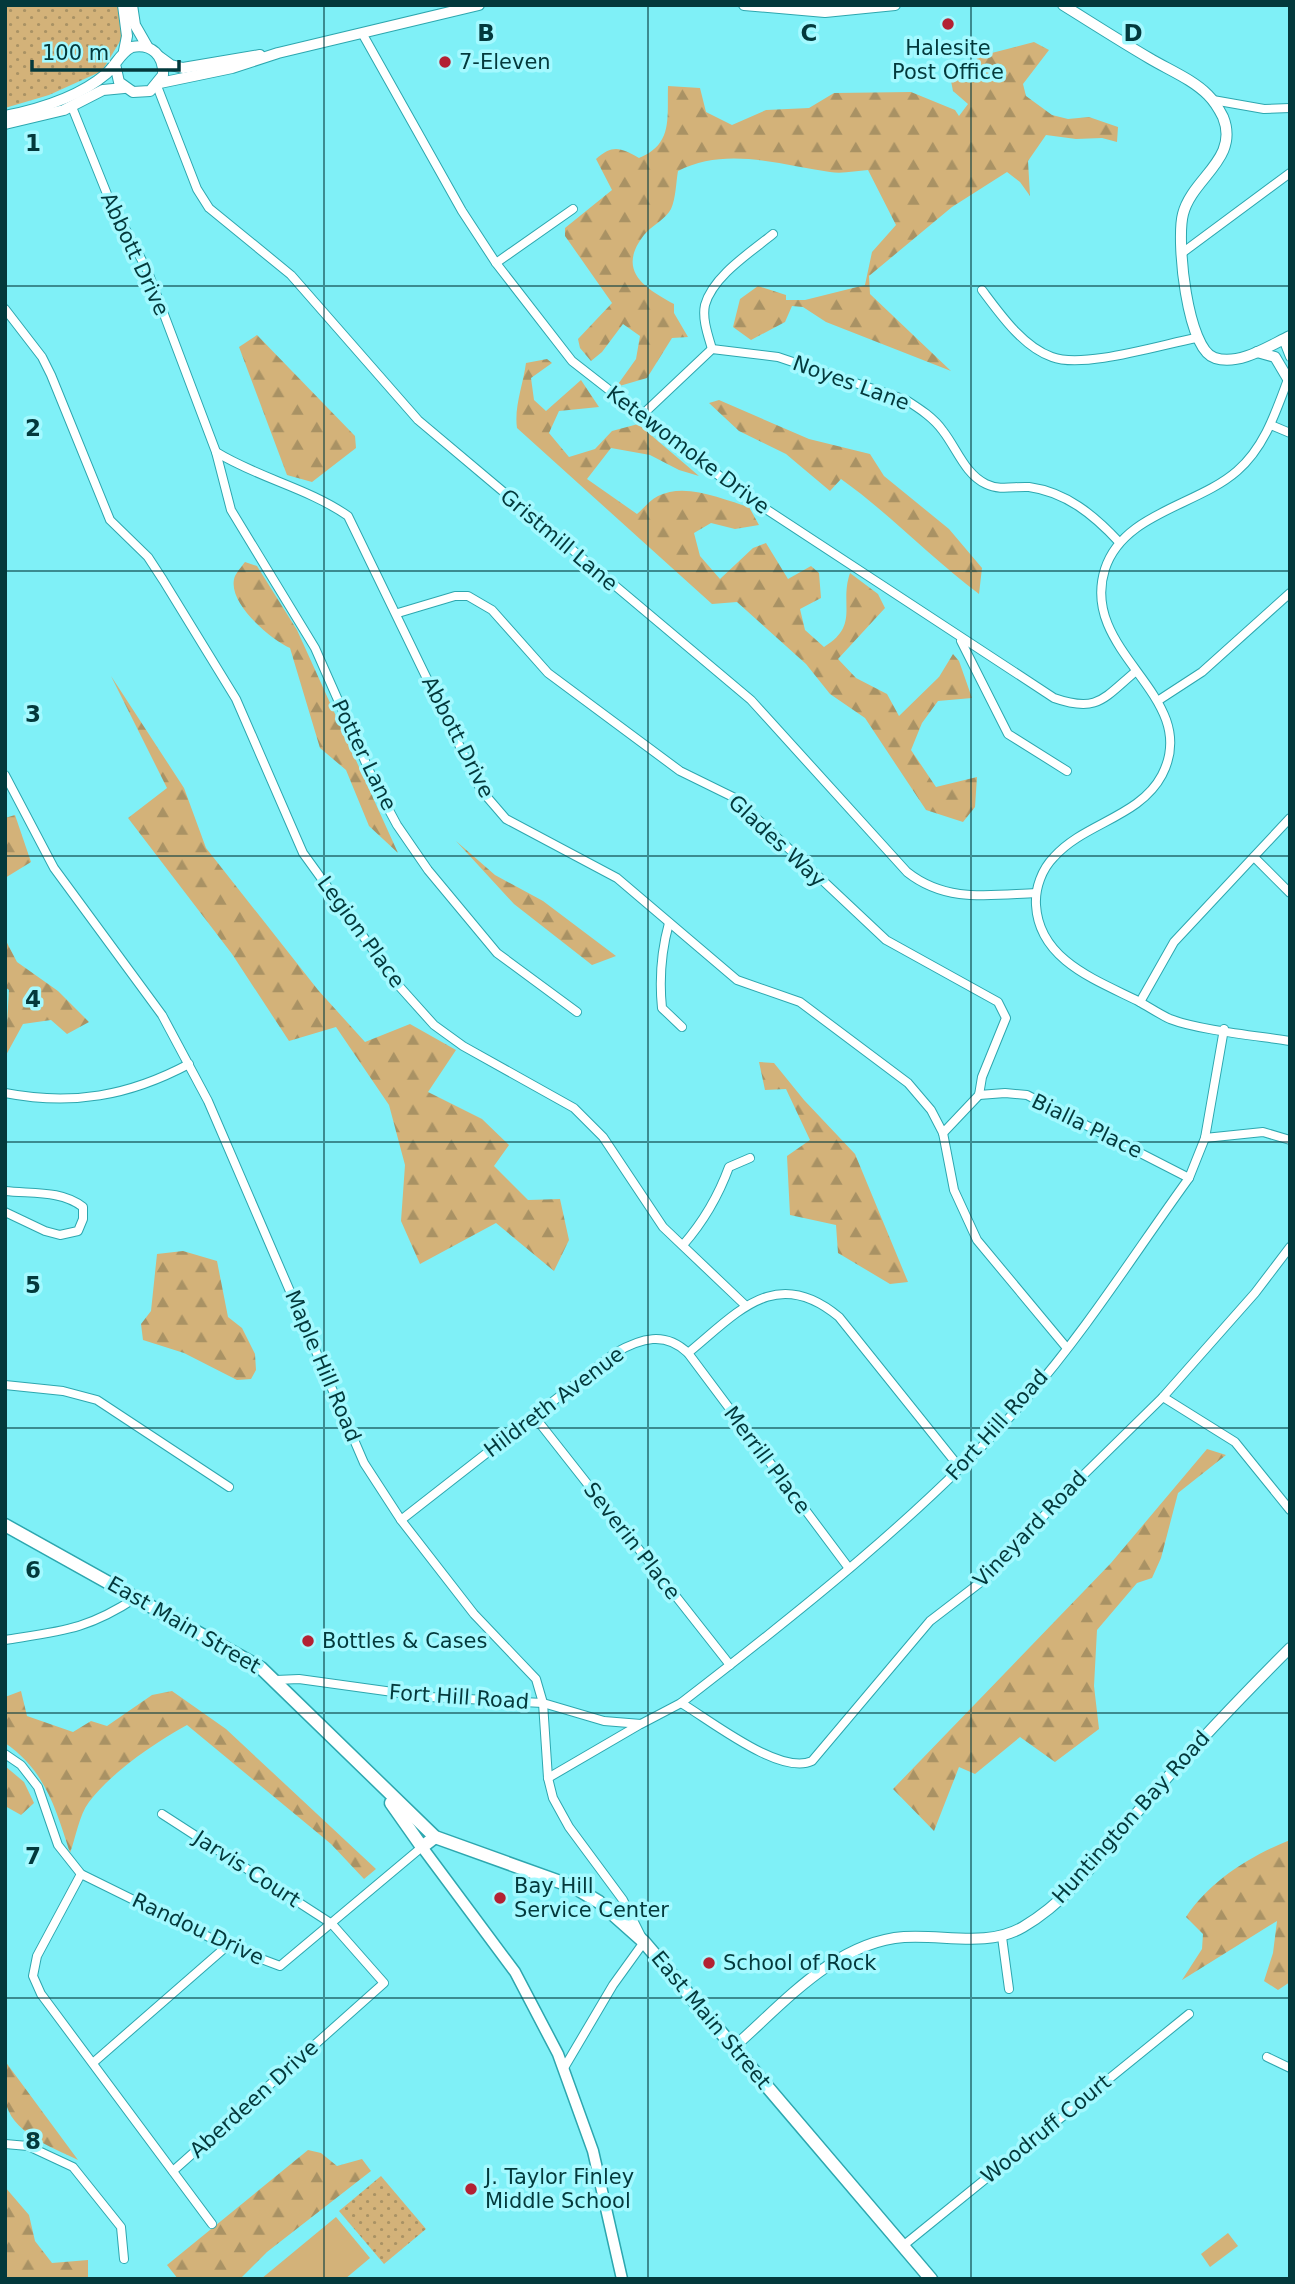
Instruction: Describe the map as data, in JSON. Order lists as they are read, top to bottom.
{
  "streets": {
    "main road": ["East Main Street"],
    "street": [
      "Abbott Drive",
      "Noyes Lane",
      "Ketewomoke Drive",
      "Gristmill Lane",
      "Potter Lane",
      "Glades Way",
      "Legion Place",
      "Bialla Place",
      "Maple Hill Road",
      "Hildreth Avenue",
      "Fort Hill Road",
      "Merrill Place",
      "Vineyard Road",
      "Severin Place",
      "Huntington Bay Road",
      "Jarvis Court",
      "Randou Drive",
      "Aberdeen Drive",
      "Woodruff Court"
    ]
  },
  "crossings": [
    ["Abbott Drive", "Potter Lane"],
    ["Abbott Drive", "Glades Way"],
    ["Abbott Drive", "Fort Hill Road"],
    ["Glades Way", "Bialla Place"],
    ["Bialla Place", "Fort Hill Road"],
    ["Maple Hill Road", "Hildreth Avenue"],
    ["Maple Hill Road", "Fort Hill Road"],
    ["Maple Hill Road", "East Main Street"],
    ["Hildreth Avenue", "Merrill Place"],
    ["Hildreth Avenue", "Severin Place"],
    ["Fort Hill Road", "Merrill Place"],
    ["Fort Hill Road", "Vineyard Road"],
    ["Fort Hill Road", "Severin Place"],
    ["Fort Hill Road", "East Main Street"],
    ["East Main Street", "Huntington Bay Road"],
    ["East Main Street", "Randou Drive"],
    ["East Main Street", "Woodruff Court"],
    ["Jarvis Court", "Randou Drive"],
    ["Jarvis Court", "Aberdeen Drive"],
    ["Randou Drive", "Aberdeen Drive"]
  ],
  "places": [
    "Halesite Post Office",
    "7-Eleven",
    "Bottles & Cases",
    "Bay Hill Service Center",
    "School of Rock",
    "J. Taylor Finley Middle School"
  ],
  "scale_bar": "100 m",
  "grid": {
    "columns": ["B", "C", "D"],
    "rows": [
      "1",
      "2",
      "3",
      "4",
      "5",
      "6",
      "7",
      "8"
    ]
  }
}
